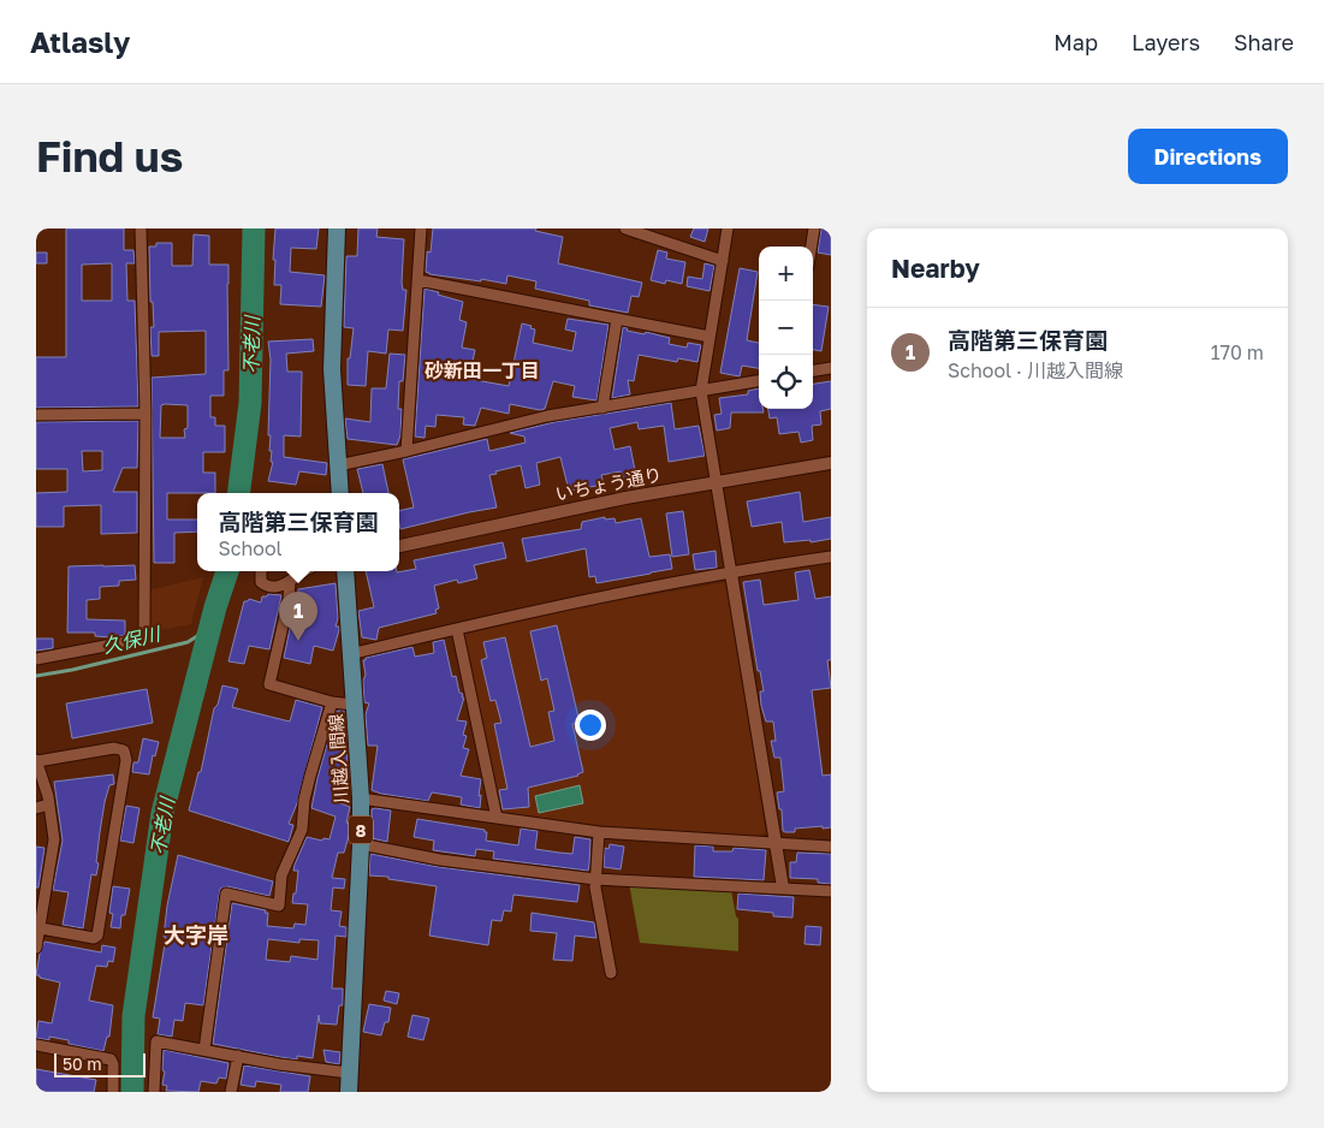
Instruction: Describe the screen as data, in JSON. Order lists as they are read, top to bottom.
{
  "streets": {
    "main road": ["川越入間線", "8"],
    "street": ["いちょう通り"]
  },
  "districts": ["砂新田一丁目", "大字岸"],
  "water": ["不老川", "久保川"],
  "scale_bar": "50 m",
  "page": {
    "header": "Atlasly",
    "nav": ["Map", "Layers", "Share"],
    "buttons": "Directions",
    "title": "Find us",
    "heading": "Nearby",
    "map_buttons": ["+", "−"],
    "list": [
      {
        "mark": "1",
        "name": "高階第三保育園",
        "note": "School · 川越入間線",
        "value": "170 m"
      }
    ],
    "popup": ["高階第三保育園", "School"],
    "pins": "1",
    "scale": "50 m"
  }
}
